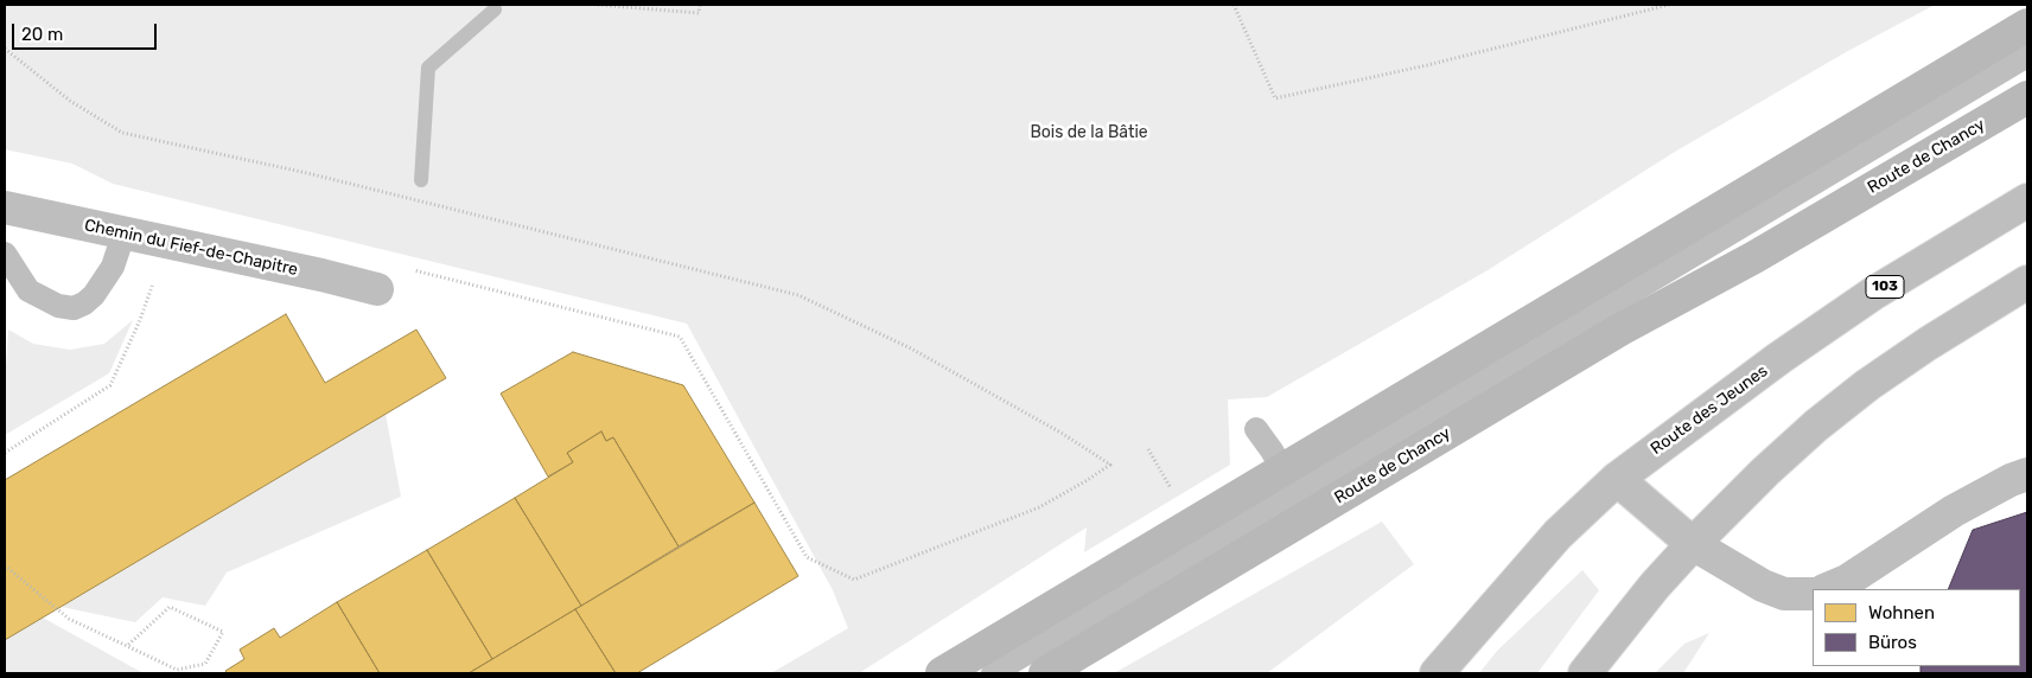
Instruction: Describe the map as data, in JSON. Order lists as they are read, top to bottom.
{
  "streets": {
    "main road": [
      "Route de Chancy",
      "Chemin du Fief-de-Chapitre",
      "103",
      "Route des Jeunes"
    ]
  },
  "parks": ["Bois de la Bâtie"],
  "legend": ["Wohnen", "Büros"],
  "scale_bar": "20 m"
}
